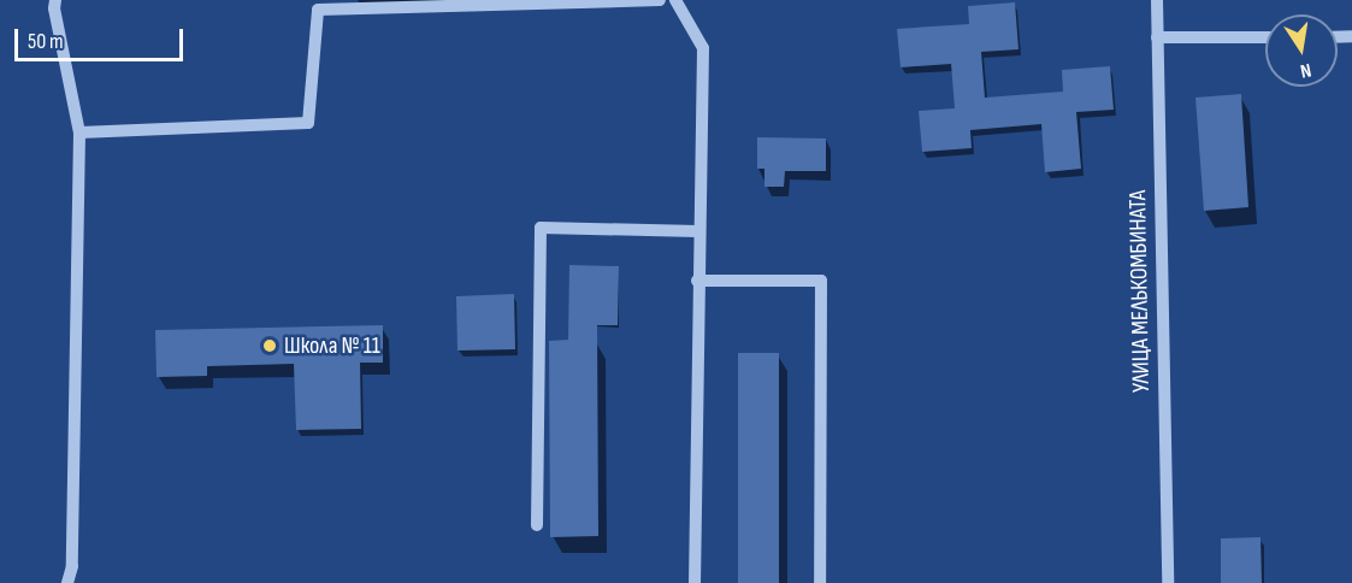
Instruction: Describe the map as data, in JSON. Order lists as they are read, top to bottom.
{
  "streets": {
    "street": ["УЛИЦА МЕЛЬКОМБИНАТА"]
  },
  "places": ["Школа № 11"],
  "scale_bar": "50 m",
  "north": "bottom"
}
